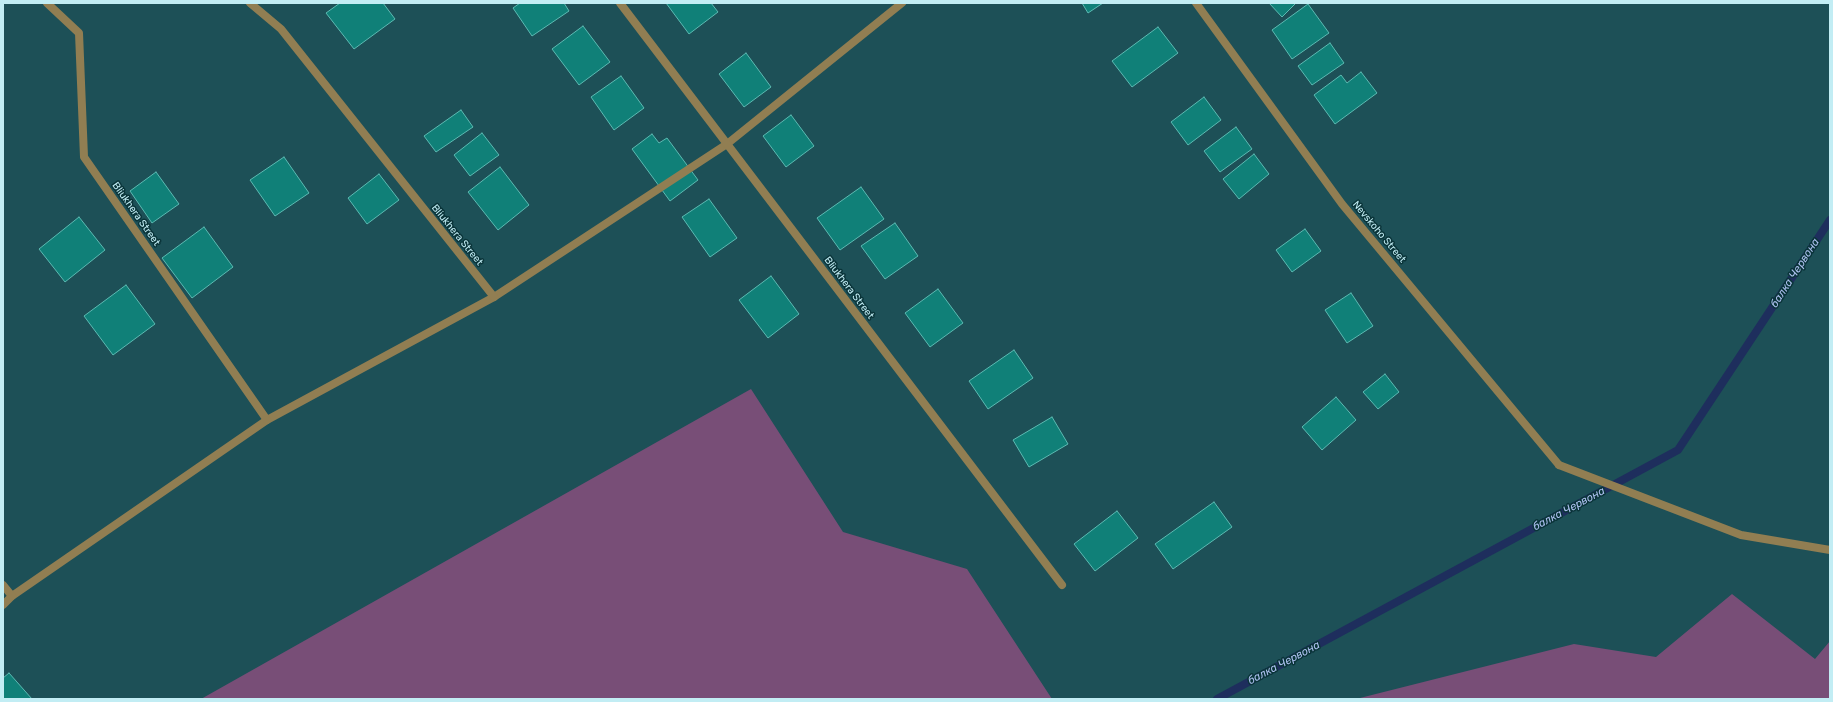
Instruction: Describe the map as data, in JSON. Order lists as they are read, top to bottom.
{
  "streets": {
    "street": ["Bliukhera Street", "Nevskoho Street"]
  },
  "water": ["балка Червона"]
}
